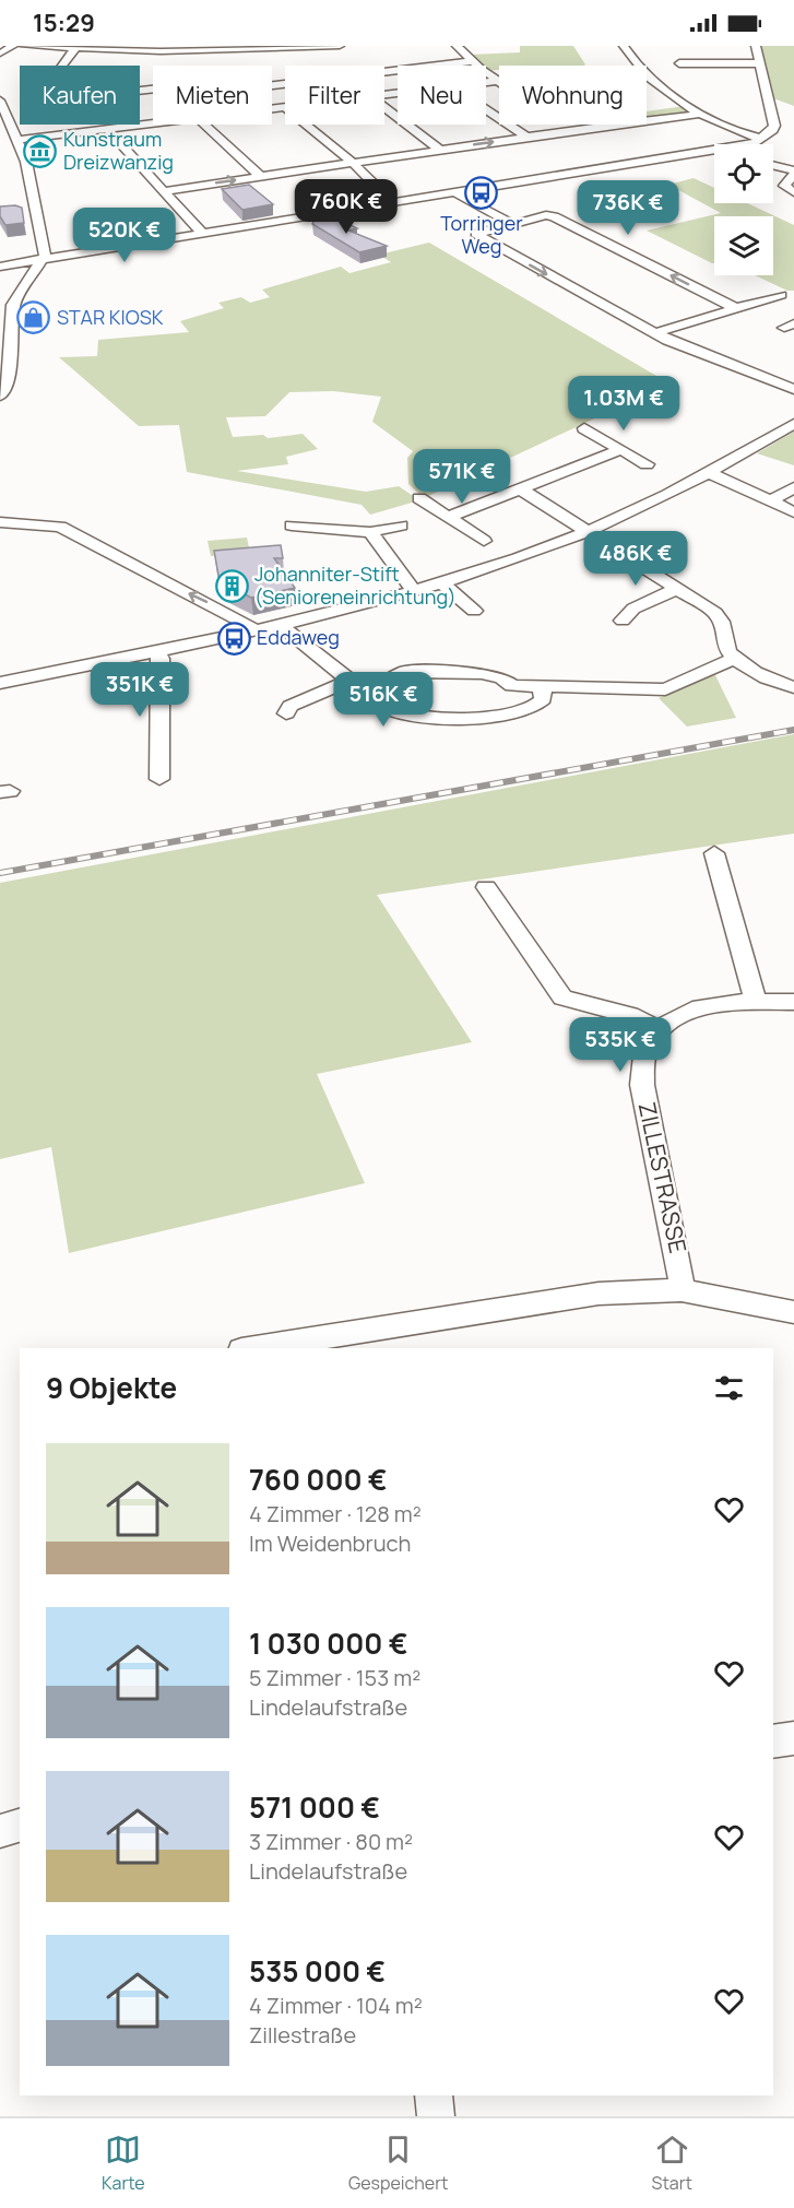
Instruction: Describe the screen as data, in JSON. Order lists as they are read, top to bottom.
{
  "streets": {
    "street": ["ZILLESTRASSE"]
  },
  "places": {
    "museum": ["Kunstraum Dreizwanzig"],
    "bus stop": ["Torringer Weg", "Eddaweg"],
    "shop": ["STAR KIOSK"],
    "building": ["Johanniter-Stift (Senioreneinrichtung)"]
  },
  "page": {
    "status": "15:29",
    "chip": [
      "Kaufen",
      "Mieten",
      "Filter",
      "Neu",
      "Wohnung"
    ],
    "price": [
      "760K €",
      "736K €",
      "520K €",
      "1.03M €",
      "571K €",
      "486K €",
      "351K €",
      "516K €",
      "535K €"
    ],
    "heading": "9 Objekte",
    "list": [
      {
        "name": "760 000 €",
        "note": "4 Zimmer · 128 m² · Im Weidenbruch"
      },
      {
        "name": "1 030 000 €",
        "note": "5 Zimmer · 153 m² · Lindelaufstraße"
      },
      {
        "name": "571 000 €",
        "note": "3 Zimmer · 80 m² · Lindelaufstraße"
      },
      {
        "name": "535 000 €",
        "note": "4 Zimmer · 104 m² · Zillestraße"
      }
    ],
    "tabs": ["Karte", "Gespeichert", "Start"]
  }
}
